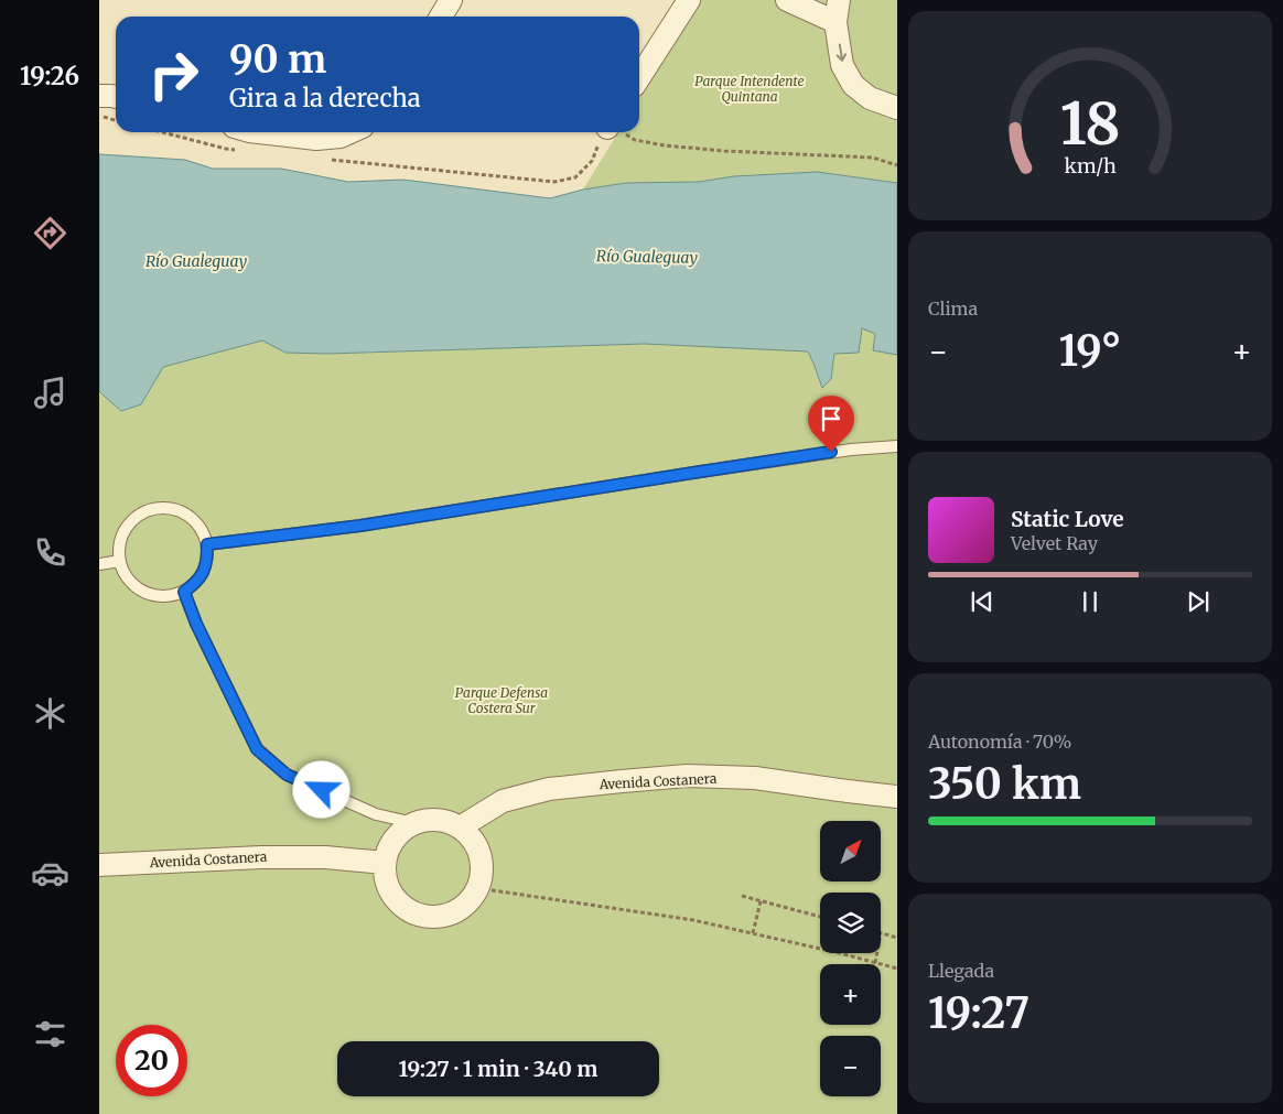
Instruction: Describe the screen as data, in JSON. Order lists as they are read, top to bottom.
{
  "streets": {
    "street": ["Avenida Costanera"]
  },
  "water": ["Río Gualeguay"],
  "parks": ["Parque Intendente Quintana", "Parque Defensa Costera Sur"],
  "north": "top right",
  "page": {
    "tabs": "19:26",
    "turn": ["90 m", "Gira a la derecha"],
    "tile": [
      "Clima",
      ["Autonomía · 70%", "350 km"],
      ["Llegada", "19:27"]
    ],
    "heat": ["−", "19°", "+"],
    "song": ["Static Love", "Velvet Ray"],
    "map_buttons": ["+", "−"],
    "limit": "20",
    "trip": "19:27 · 1 min · 340 m",
    "gauge": ["18", "km/h"]
  }
}
